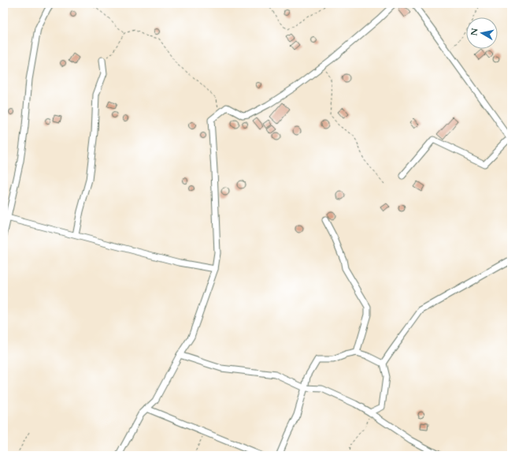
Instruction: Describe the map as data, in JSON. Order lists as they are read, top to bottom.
{
  "north": "left"
}
